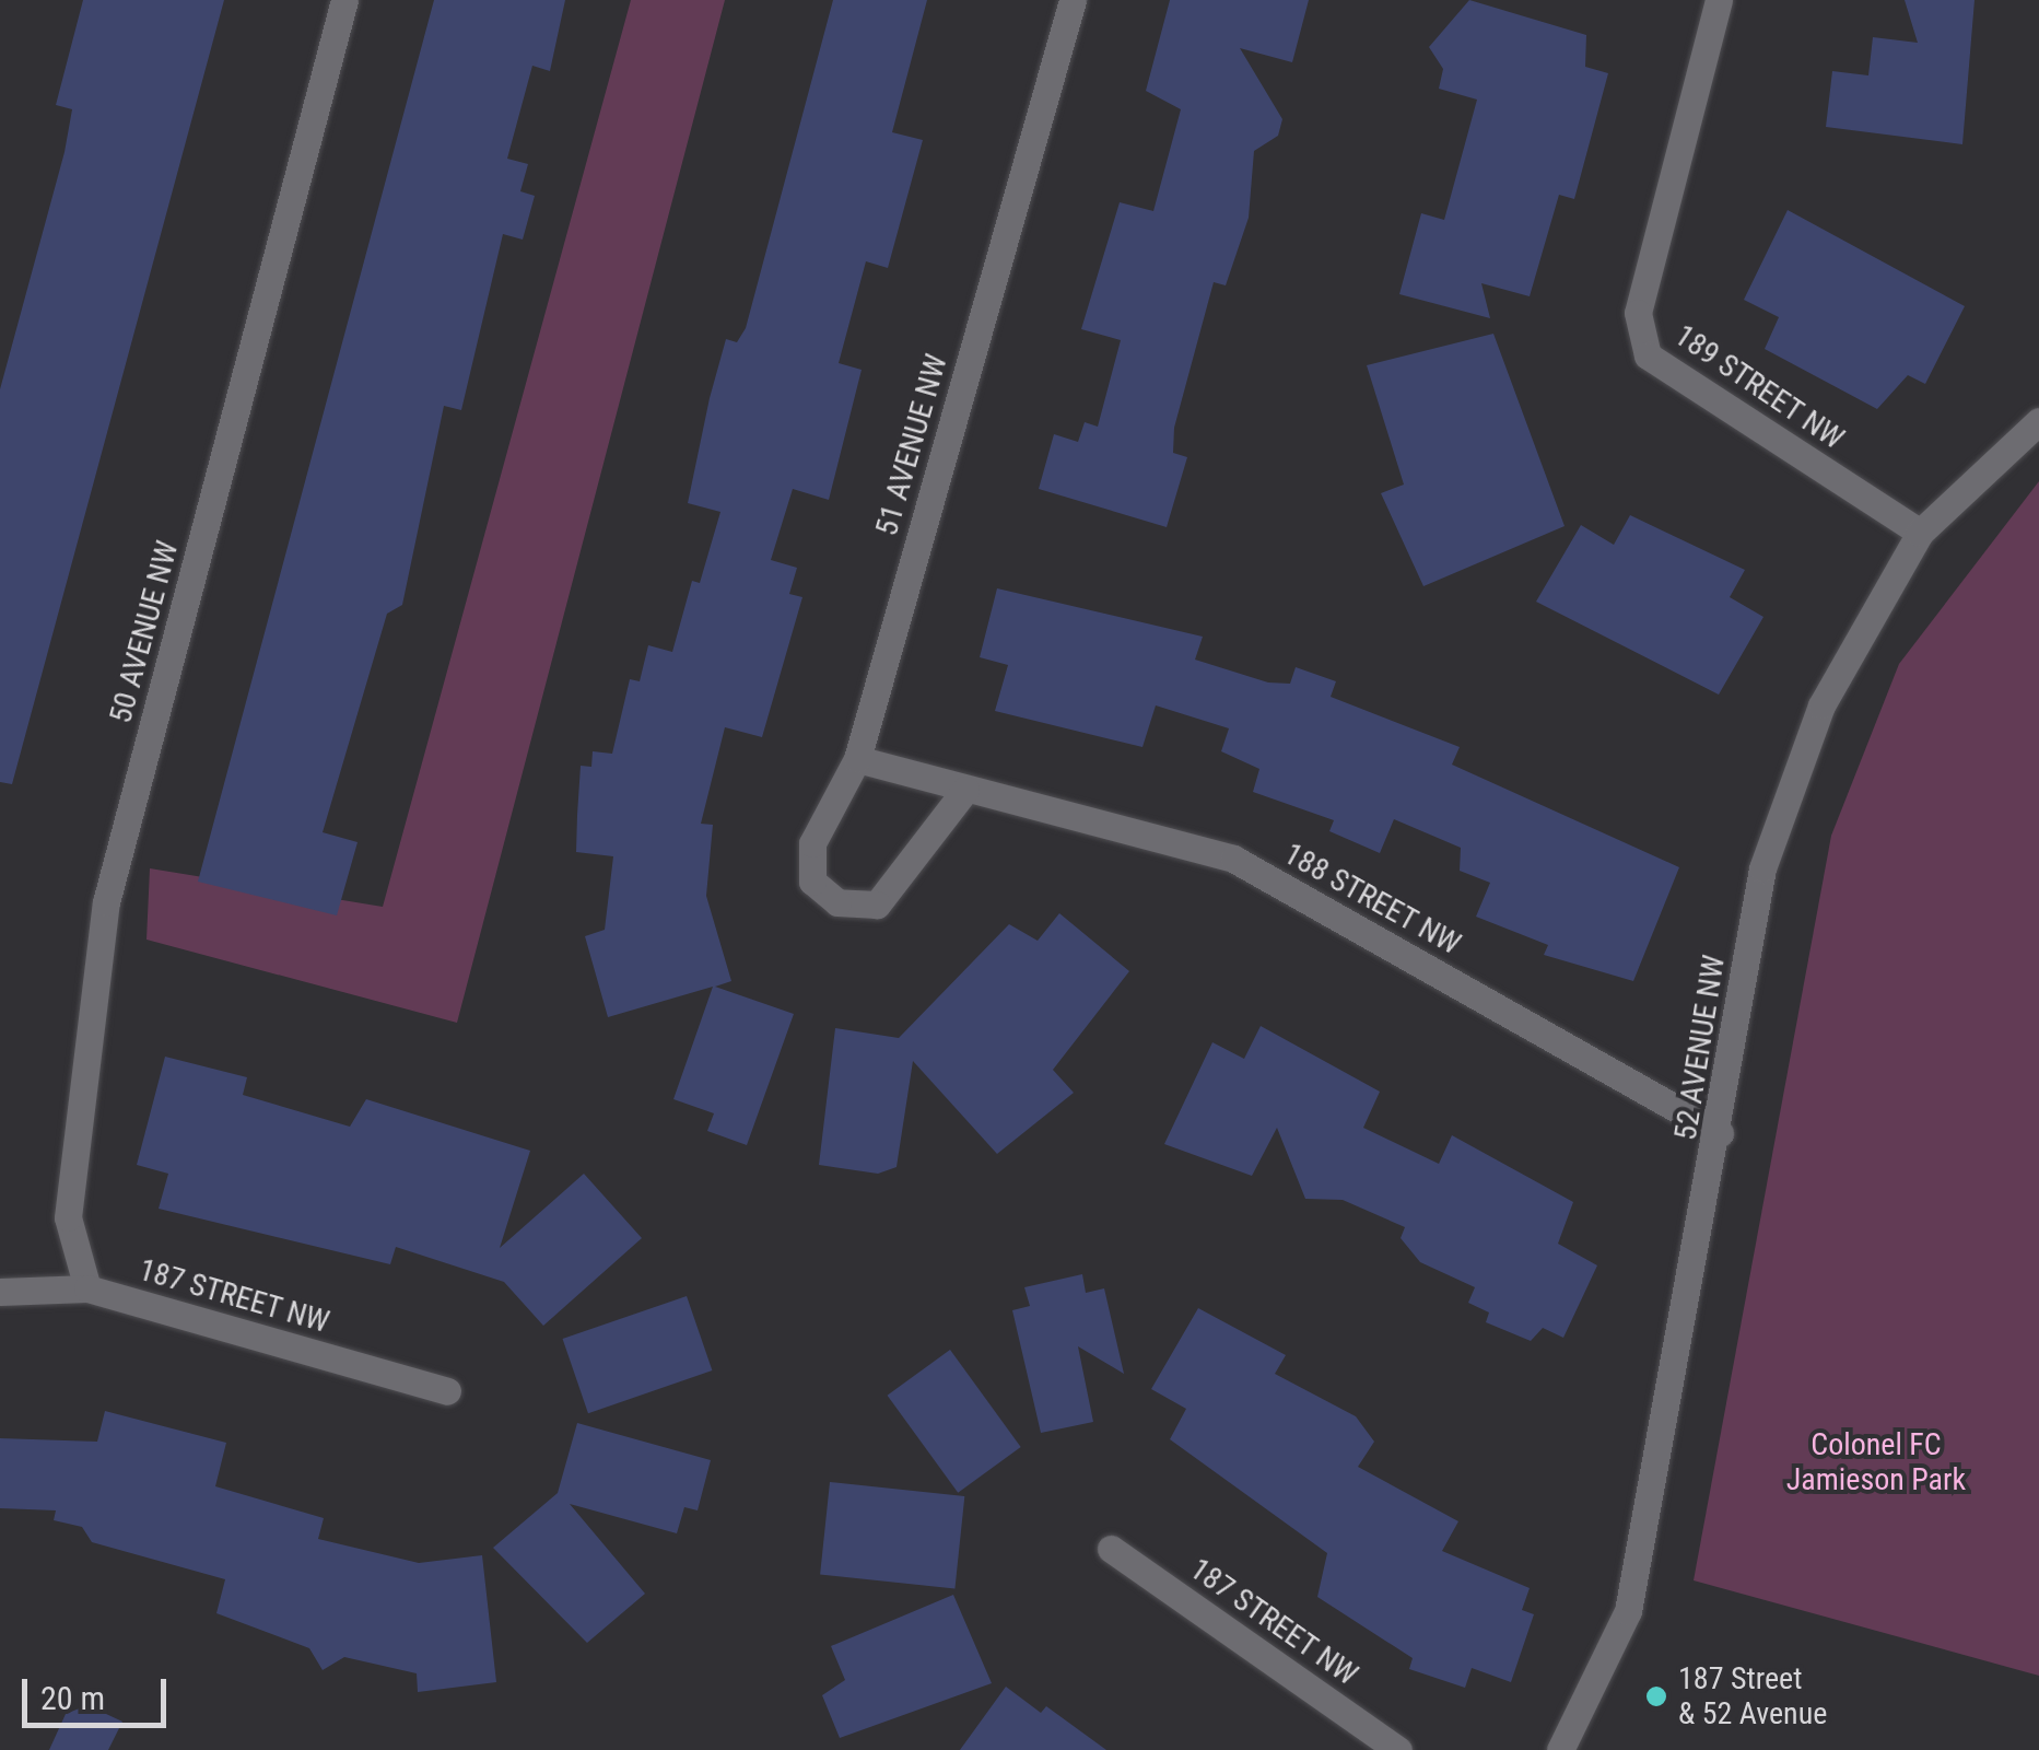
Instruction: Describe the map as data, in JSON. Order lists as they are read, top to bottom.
{
  "streets": {
    "street": [
      "189 STREET NW",
      "51 AVENUE NW",
      "50 AVENUE NW",
      "188 STREET NW",
      "52 AVENUE NW",
      "187 STREET NW"
    ]
  },
  "crossings": [
    ["189 STREET NW", "52 AVENUE NW"],
    ["51 AVENUE NW", "188 STREET NW"],
    ["50 AVENUE NW", "187 STREET NW"],
    ["188 STREET NW", "52 AVENUE NW"]
  ],
  "parks": ["Colonel FC Jamieson Park"],
  "places": ["187 Street & 52 Avenue"],
  "scale_bar": "20 m"
}
